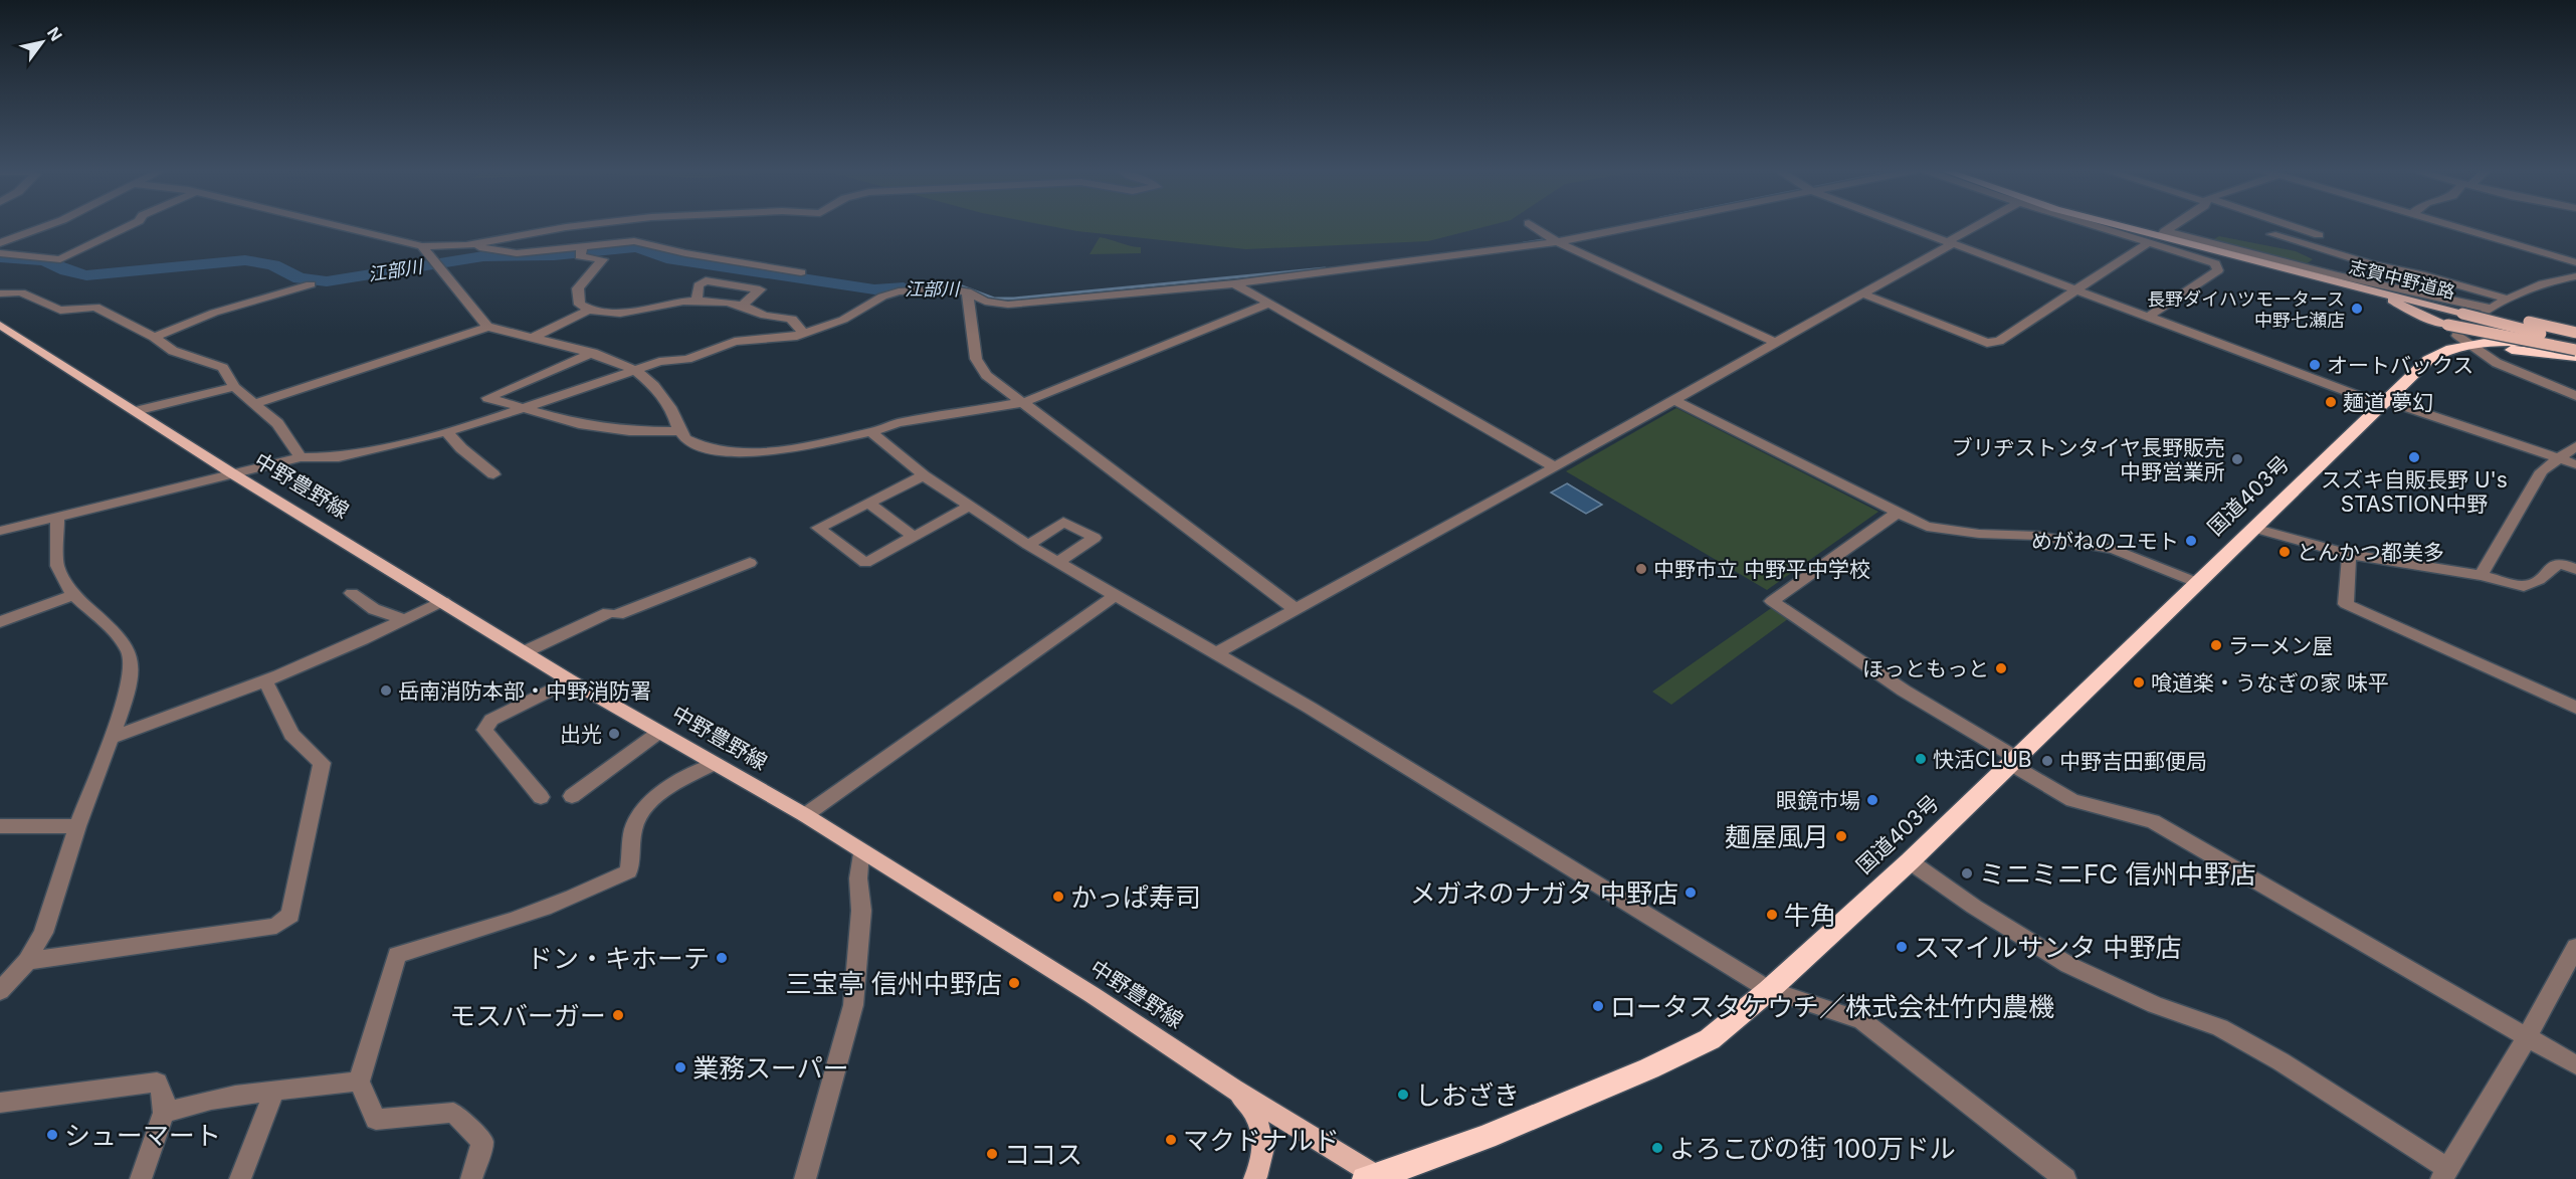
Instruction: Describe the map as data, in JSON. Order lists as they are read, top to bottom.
{
  "streets": {
    "highway": ["国道403号"],
    "main road": ["志賀中野道路", "中野豊野線"]
  },
  "crossings": [
    ["志賀中野道路", "国道403号"],
    ["中野豊野線", "国道403号"]
  ],
  "water": ["江部川"],
  "places": [
    "長野ダイハツモータース 中野七瀬店",
    "オートバックス",
    "麺道 夢幻",
    "スズキ自販長野 U's STASTION中野",
    "ブリヂストンタイヤ長野販売 中野営業所",
    "めがねのユモト",
    "とんかつ都美多",
    "中野市立 中野平中学校",
    "ラーメン屋",
    "ほっともっと",
    "喰道楽・うなぎの家 味平",
    "岳南消防本部・中野消防署",
    "出光",
    "快活CLUB",
    "中野吉田郵便局",
    "眼鏡市場",
    "麺屋風月",
    "ミニミニFC 信州中野店",
    "メガネのナガタ 中野店",
    "かっぱ寿司",
    "牛角",
    "スマイルサンタ 中野店",
    "ドン・キホーテ",
    "三宝亭 信州中野店",
    "ロータスタケウチ／株式会社竹内農機",
    "モスバーガー",
    "業務スーパー",
    "しおざき",
    "シューマート",
    "マクドナルド",
    "よろこびの街 100万ドル",
    "ココス"
  ],
  "north": "top right"
}
